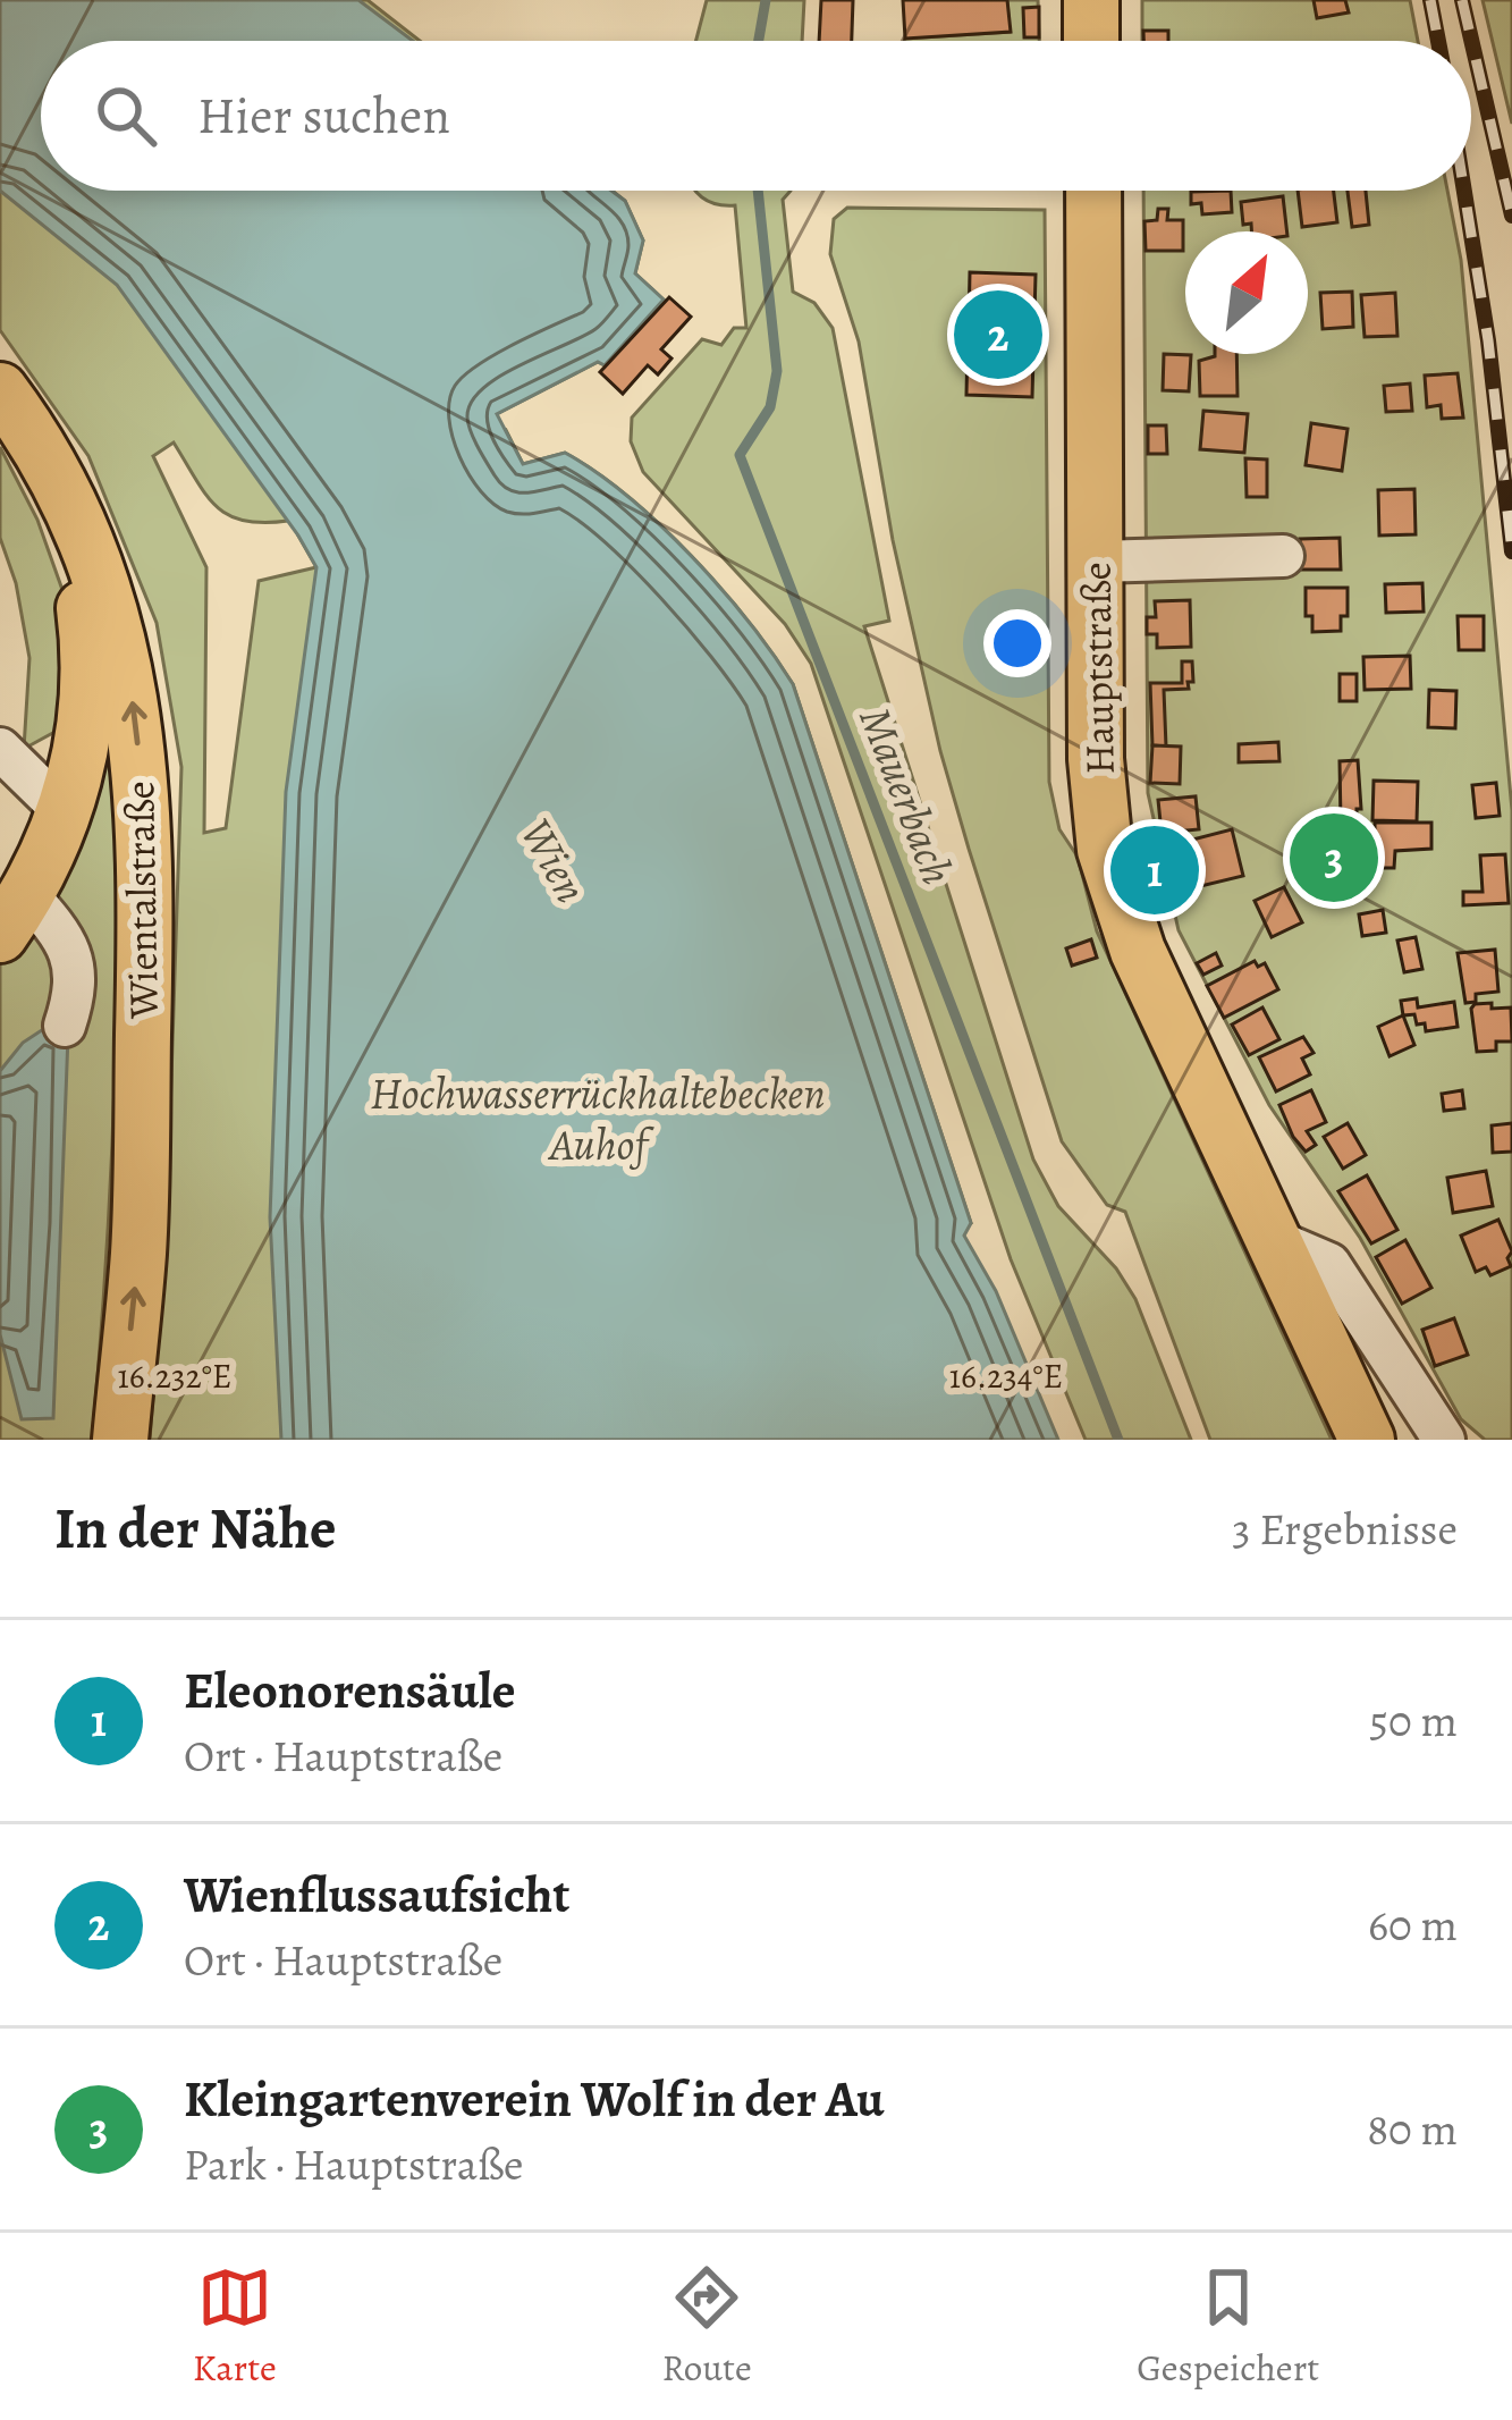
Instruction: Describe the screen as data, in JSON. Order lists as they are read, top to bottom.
{
  "streets": {
    "main road": ["Hauptstraße", "Wientalstraße"]
  },
  "water": ["Mauerbach", "Wien", "Hochwasserrückhaltebecken Auhof"],
  "north": "top right",
  "page": {
    "search": "Hier suchen",
    "pins": ["2", "3", "1"],
    "heading": ["In der Nähe", "3 Ergebnisse"],
    "list": [
      {
        "mark": "1",
        "name": "Eleonorensäule",
        "note": "Ort · Hauptstraße",
        "value": "50 m"
      },
      {
        "mark": "2",
        "name": "Wienflussaufsicht",
        "note": "Ort · Hauptstraße",
        "value": "60 m"
      },
      {
        "mark": "3",
        "name": "Kleingartenverein Wolf in der Au",
        "note": "Park · Hauptstraße",
        "value": "80 m"
      }
    ],
    "nav": ["Karte", "Route", "Gespeichert"]
  },
  "coordinates": ["16.232°E", "16.234°E"]
}
